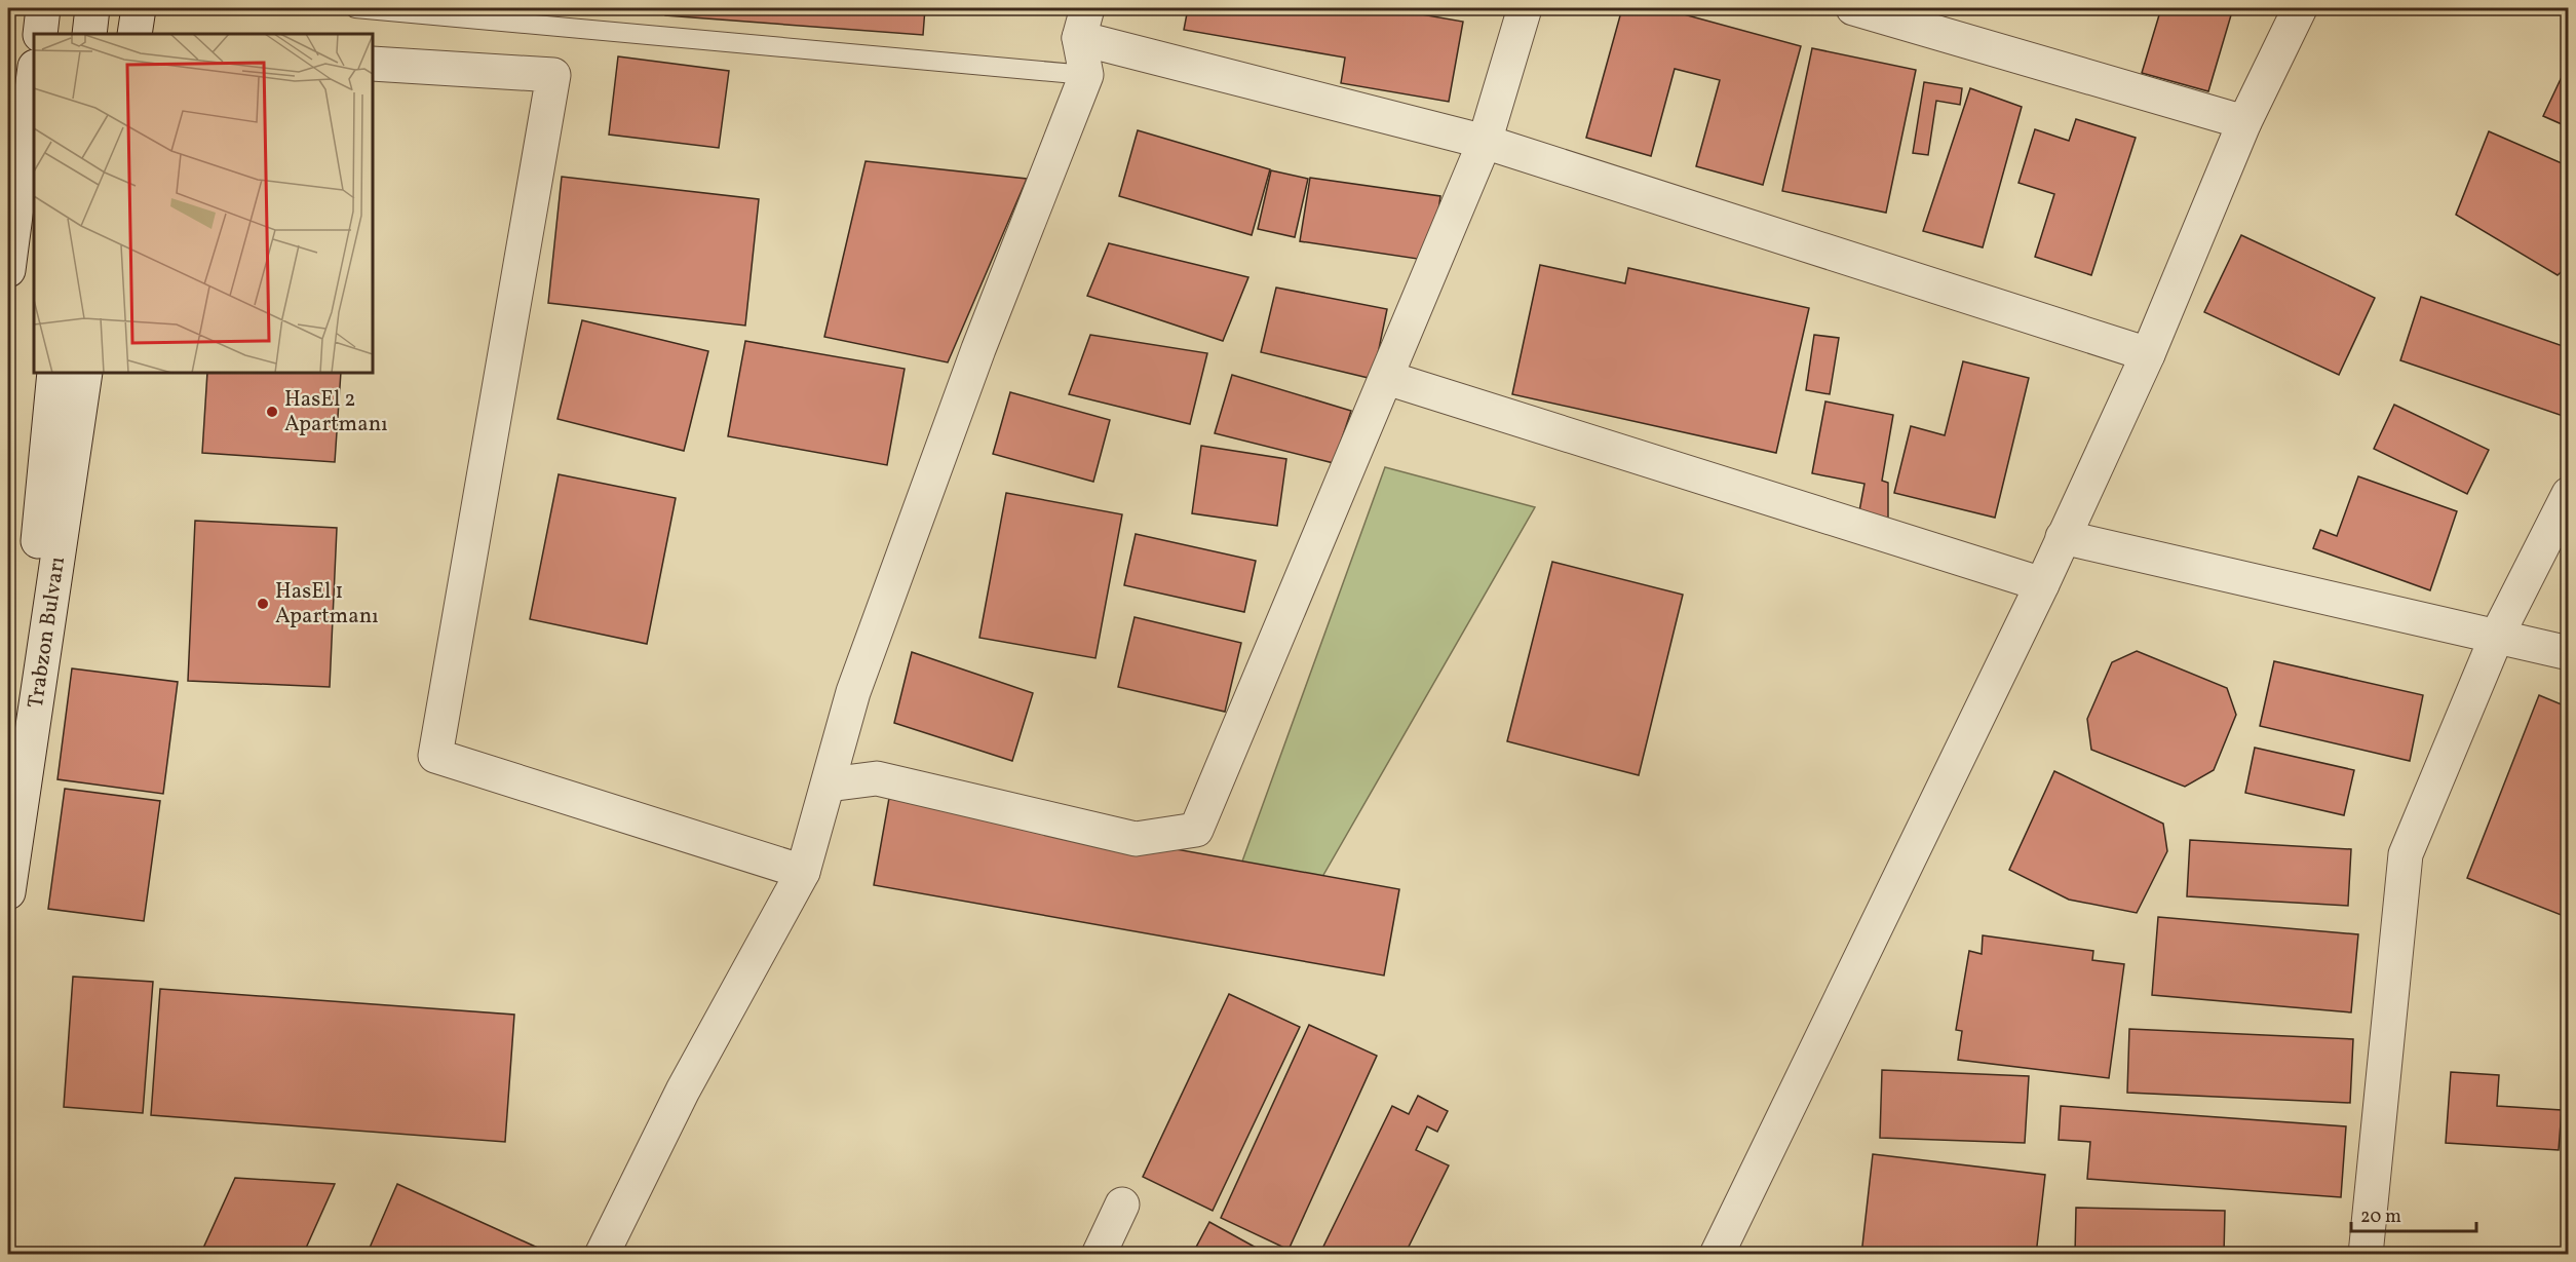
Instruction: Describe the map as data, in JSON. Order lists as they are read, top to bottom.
{
  "streets": {
    "street": ["Trabzon Bulvarı"]
  },
  "places": ["HasEl 2 Apartmanı", "HasEl 1 Apartmanı"],
  "scale_bar": "20 m"
}
